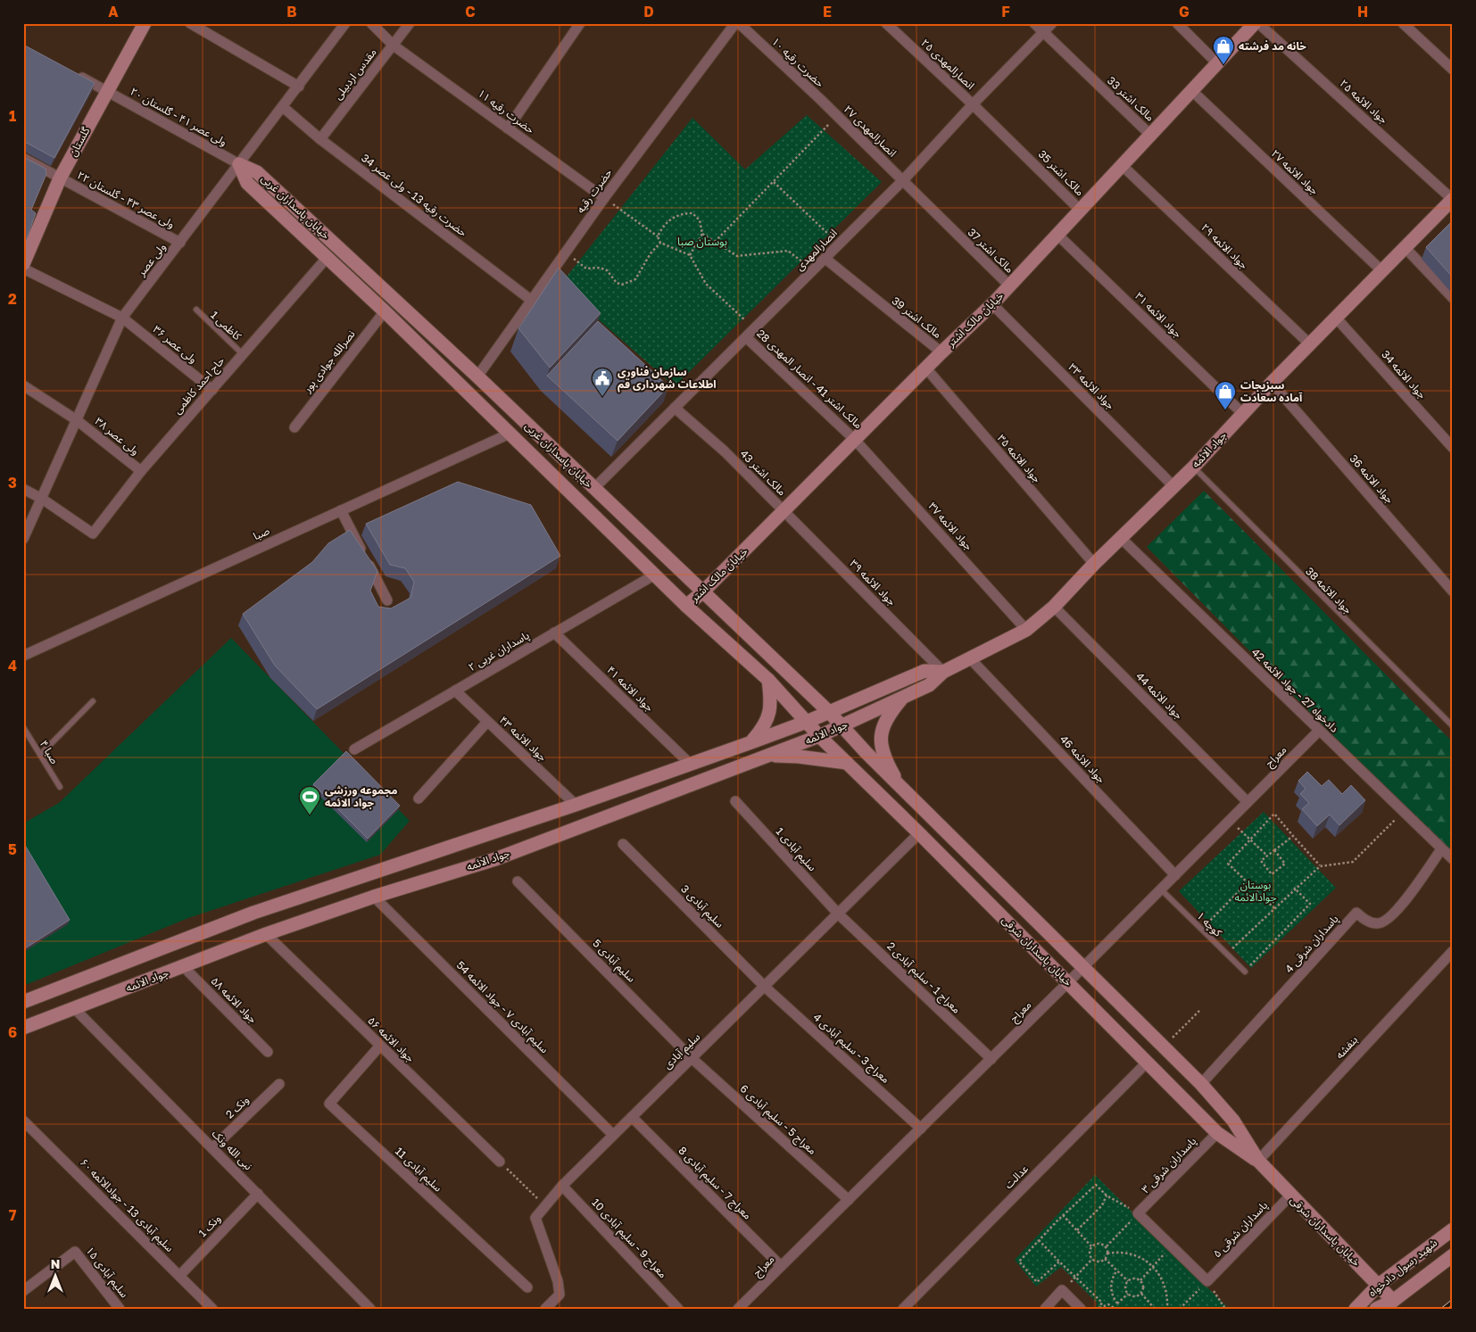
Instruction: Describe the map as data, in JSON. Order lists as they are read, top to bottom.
{
  "streets": {
    "street": [
      "حضرت رقیه ۱۰",
      "انصارالمهدی ۲۵",
      "مقدس اردبیلی",
      "مالک اشتر 33",
      "جواد الائمه ۲۵",
      "حضرت رقیه ۱۱",
      "ولی عصر ۴۱ - گلستان ۲۰",
      "انصارالمهدی ۲۷",
      "گلستان",
      "جواد الائمه ۲۷",
      "مالک اشتر 35",
      "حضرت رقیه",
      "حضرت رقیه 13 - ولی عصر 34",
      "ولی عصر ۴۳ - گلستان ۲۲",
      "خیابان پاسداران غربی",
      "جواد الائمه ۲۹",
      "انصارالمهدی",
      "مالک اشتر 37",
      "ولی عصر",
      "جواد الائمه ۳۱",
      "مالک اشتر 39",
      "خیابان مالک اشتر",
      "ولی عصر ۳۶",
      "نصرالله جوادی پور",
      "جواد الائمه 34",
      "مالک اشتر 41 - انصار المهدی 28",
      "حاج احمد کاظمی",
      "جواد الائمه ۳۳",
      "ولی عصر ۳۸",
      "جواد الائمه",
      "جواد الائمه ۳۵",
      "مالک اشتر 43",
      "جواد الائمه 36",
      "جواد الائمه ۳۷",
      "صبا",
      "جواد الائمه ۳۹",
      "پاسداران غربی ۲",
      "جواد الائمه ۴۱",
      "دادخواه 27 - جواد الائمه 42",
      "جواد الائمه 44",
      "جواد الائمه ۴۳",
      "معراج",
      "جواد الائمه 46",
      "سلیم آبادی 1",
      "سلیم آبادی 3",
      "پاسداران شرقی 4",
      "خیابان پاسداران شرقی",
      "سلیم آبادی 5",
      "معراج 1 - سلیم آبادی 2",
      "جواد الائمه ۵۸",
      "سلیم آبادی ۷ - جواد الائمه 54",
      "جواد الائمه ۵۶",
      "بنفشه",
      "معراج 3 - سلیم آبادی 4",
      "سلیم آبادی",
      "ونک 2",
      "معراج 5 - سلیم آبادی 6",
      "نبی الله ونک",
      "پاسداران شرقی ۳",
      "سلیم آبادی 11",
      "عدالت",
      "معراج 7 - سلیم آبادی 8",
      "سلیم آبادی 13 - جوادالائمه ۶۰",
      "ونک 1",
      "پاسداران شرقی ۵",
      "معراج 9 - سلیم آبادی 10",
      "شهید رسول دادخواه",
      "سلیم آبادی ۱۵"
    ],
    "lane": [
      "کاظمی 1",
      "جواد الائمه 38",
      "صبا ۴",
      "کوچه ۱"
    ]
  },
  "crossings": [
    ["حضرت رقیه ۱۰", "انصارالمهدی ۲۷"],
    ["انصارالمهدی ۲۵", "مالک اشتر 35"],
    ["انصارالمهدی ۲۵", "انصارالمهدی"],
    ["مقدس اردبیلی", "حضرت رقیه ۱۱"],
    ["مقدس اردبیلی", "حضرت رقیه 13 - ولی عصر 34"],
    ["مالک اشتر 33", "انصارالمهدی"],
    ["مالک اشتر 33", "خیابان مالک اشتر"],
    ["جواد الائمه ۲۵", "جواد الائمه"],
    ["حضرت رقیه ۱۱", "حضرت رقیه"],
    ["ولی عصر ۴۱ - گلستان ۲۰", "گلستان"],
    ["ولی عصر ۴۱ - گلستان ۲۰", "خیابان پاسداران غربی"],
    ["ولی عصر ۴۱ - گلستان ۲۰", "ولی عصر"],
    ["انصارالمهدی ۲۷", "انصارالمهدی"],
    ["انصارالمهدی ۲۷", "مالک اشتر 37"],
    ["گلستان", "ولی عصر ۴۳ - گلستان ۲۲"],
    ["جواد الائمه ۲۷", "خیابان مالک اشتر"],
    ["جواد الائمه ۲۷", "جواد الائمه"],
    ["مالک اشتر 35", "خیابان مالک اشتر"],
    ["حضرت رقیه", "حضرت رقیه 13 - ولی عصر 34"],
    ["حضرت رقیه", "خیابان پاسداران غربی"],
    ["حضرت رقیه 13 - ولی عصر 34", "ولی عصر"],
    ["ولی عصر ۴۳ - گلستان ۲۲", "ولی عصر"],
    ["خیابان پاسداران غربی", "انصارالمهدی"],
    ["خیابان پاسداران غربی", "ولی عصر"],
    ["خیابان پاسداران غربی", "خیابان مالک اشتر"],
    ["خیابان پاسداران غربی", "نصرالله جوادی پور"],
    ["خیابان پاسداران غربی", "حاج احمد کاظمی"],
    ["خیابان پاسداران غربی", "جواد الائمه"],
    ["خیابان پاسداران غربی", "صبا"],
    ["خیابان پاسداران غربی", "پاسداران غربی ۲"],
    ["خیابان پاسداران غربی", "خیابان پاسداران شرقی"],
    ["جواد الائمه ۲۹", "خیابان مالک اشتر"],
    ["جواد الائمه ۲۹", "جواد الائمه"],
    ["انصارالمهدی", "مالک اشتر 39"],
    ["انصارالمهدی", "مالک اشتر 41 - انصار المهدی 28"],
    ["انصارالمهدی", "مالک اشتر 43"],
    ["مالک اشتر 37", "خیابان مالک اشتر"],
    ["ولی عصر", "ولی عصر ۳۶"],
    ["ولی عصر", "حاج احمد کاظمی"],
    ["ولی عصر", "ولی عصر ۳۸"],
    ["جواد الائمه ۳۱", "خیابان مالک اشتر"],
    ["جواد الائمه ۳۱", "جواد الائمه"],
    ["مالک اشتر 39", "خیابان مالک اشتر"],
    ["خیابان مالک اشتر", "مالک اشتر 41 - انصار المهدی 28"],
    ["خیابان مالک اشتر", "جواد الائمه ۳۳"],
    ["خیابان مالک اشتر", "جواد الائمه ۳۵"],
    ["خیابان مالک اشتر", "مالک اشتر 43"],
    ["خیابان مالک اشتر", "جواد الائمه ۳۷"],
    ["خیابان مالک اشتر", "جواد الائمه ۳۹"],
    ["کاظمی 1", "حاج احمد کاظمی"],
    ["ولی عصر ۳۶", "حاج احمد کاظمی"],
    ["جواد الائمه 34", "جواد الائمه"],
    ["مالک اشتر 41 - انصار المهدی 28", "جواد الائمه ۳۷"],
    ["حاج احمد کاظمی", "ولی عصر ۳۸"],
    ["جواد الائمه ۳۳", "جواد الائمه"],
    ["جواد الائمه", "جواد الائمه ۳۵"],
    ["جواد الائمه", "جواد الائمه 36"],
    ["جواد الائمه", "جواد الائمه ۳۷"],
    ["جواد الائمه", "جواد الائمه ۳۹"],
    ["جواد الائمه", "جواد الائمه 38"],
    ["جواد الائمه", "جواد الائمه ۴۱"],
    ["جواد الائمه", "دادخواه 27 - جواد الائمه 42"],
    ["جواد الائمه", "جواد الائمه 44"],
    ["جواد الائمه", "جواد الائمه ۴۳"],
    ["جواد الائمه", "جواد الائمه 46"],
    ["جواد الائمه", "خیابان پاسداران شرقی"],
    ["جواد الائمه", "جواد الائمه ۵۸"],
    ["جواد الائمه", "سلیم آبادی ۷ - جواد الائمه 54"],
    ["جواد الائمه", "جواد الائمه ۵۶"],
    ["جواد الائمه", "نبی الله ونک"],
    ["مالک اشتر 43", "جواد الائمه ۳۹"],
    ["پاسداران غربی ۲", "جواد الائمه ۴۱"],
    ["پاسداران غربی ۲", "جواد الائمه ۴۳"],
    ["دادخواه 27 - جواد الائمه 42", "معراج"],
    ["دادخواه 27 - جواد الائمه 42", "پاسداران شرقی 4"],
    ["جواد الائمه 44", "معراج"],
    ["معراج", "جواد الائمه 46"],
    ["معراج", "کوچه ۱"],
    ["معراج", "خیابان پاسداران شرقی"],
    ["معراج", "معراج 1 - سلیم آبادی 2"],
    ["معراج", "معراج 3 - سلیم آبادی 4"],
    ["معراج", "معراج 5 - سلیم آبادی 6"],
    ["معراج", "معراج 7 - سلیم آبادی 8"],
    ["سلیم آبادی 1", "معراج 1 - سلیم آبادی 2"],
    ["سلیم آبادی 1", "سلیم آبادی"],
    ["سلیم آبادی 3", "معراج 3 - سلیم آبادی 4"],
    ["سلیم آبادی 3", "سلیم آبادی"],
    ["پاسداران شرقی 4", "خیابان پاسداران شرقی"],
    ["خیابان پاسداران شرقی", "بنفشه"],
    ["خیابان پاسداران شرقی", "سلیم آبادی"],
    ["خیابان پاسداران شرقی", "پاسداران شرقی ۳"],
    ["خیابان پاسداران شرقی", "عدالت"],
    ["خیابان پاسداران شرقی", "پاسداران شرقی ۵"],
    ["خیابان پاسداران شرقی", "شهید رسول دادخواه"],
    ["سلیم آبادی 5", "سلیم آبادی"],
    ["سلیم آبادی 5", "معراج 5 - سلیم آبادی 6"],
    ["معراج 1 - سلیم آبادی 2", "سلیم آبادی"],
    ["سلیم آبادی ۷ - جواد الائمه 54", "سلیم آبادی"],
    ["جواد الائمه ۵۶", "سلیم آبادی 11"],
    ["معراج 3 - سلیم آبادی 4", "سلیم آبادی"],
    ["سلیم آبادی", "معراج 5 - سلیم آبادی 6"],
    ["سلیم آبادی", "معراج 7 - سلیم آبادی 8"],
    ["سلیم آبادی", "معراج 9 - سلیم آبادی 10"],
    ["ونک 2", "نبی الله ونک"],
    ["نبی الله ونک", "ونک 1"],
    ["سلیم آبادی 13 - جوادالائمه ۶۰", "ونک 1"]
  ],
  "parks": ["بوستان صبا", "بوستان جوادالائمه"],
  "places": {
    "shop": ["خانه مد فرشته", "سبزیجات آماده سعادت"],
    "public building": ["سازمان فناوری اطلاعات شهرداری قم"],
    "sports": ["مجموعه ورزشی جواد الائمه"]
  },
  "north": "top",
  "grid": {
    "columns": [
      "A",
      "B",
      "C",
      "D",
      "E",
      "F",
      "G",
      "H"
    ],
    "rows": [
      "1",
      "2",
      "3",
      "4",
      "5",
      "6",
      "7"
    ]
  }
}
